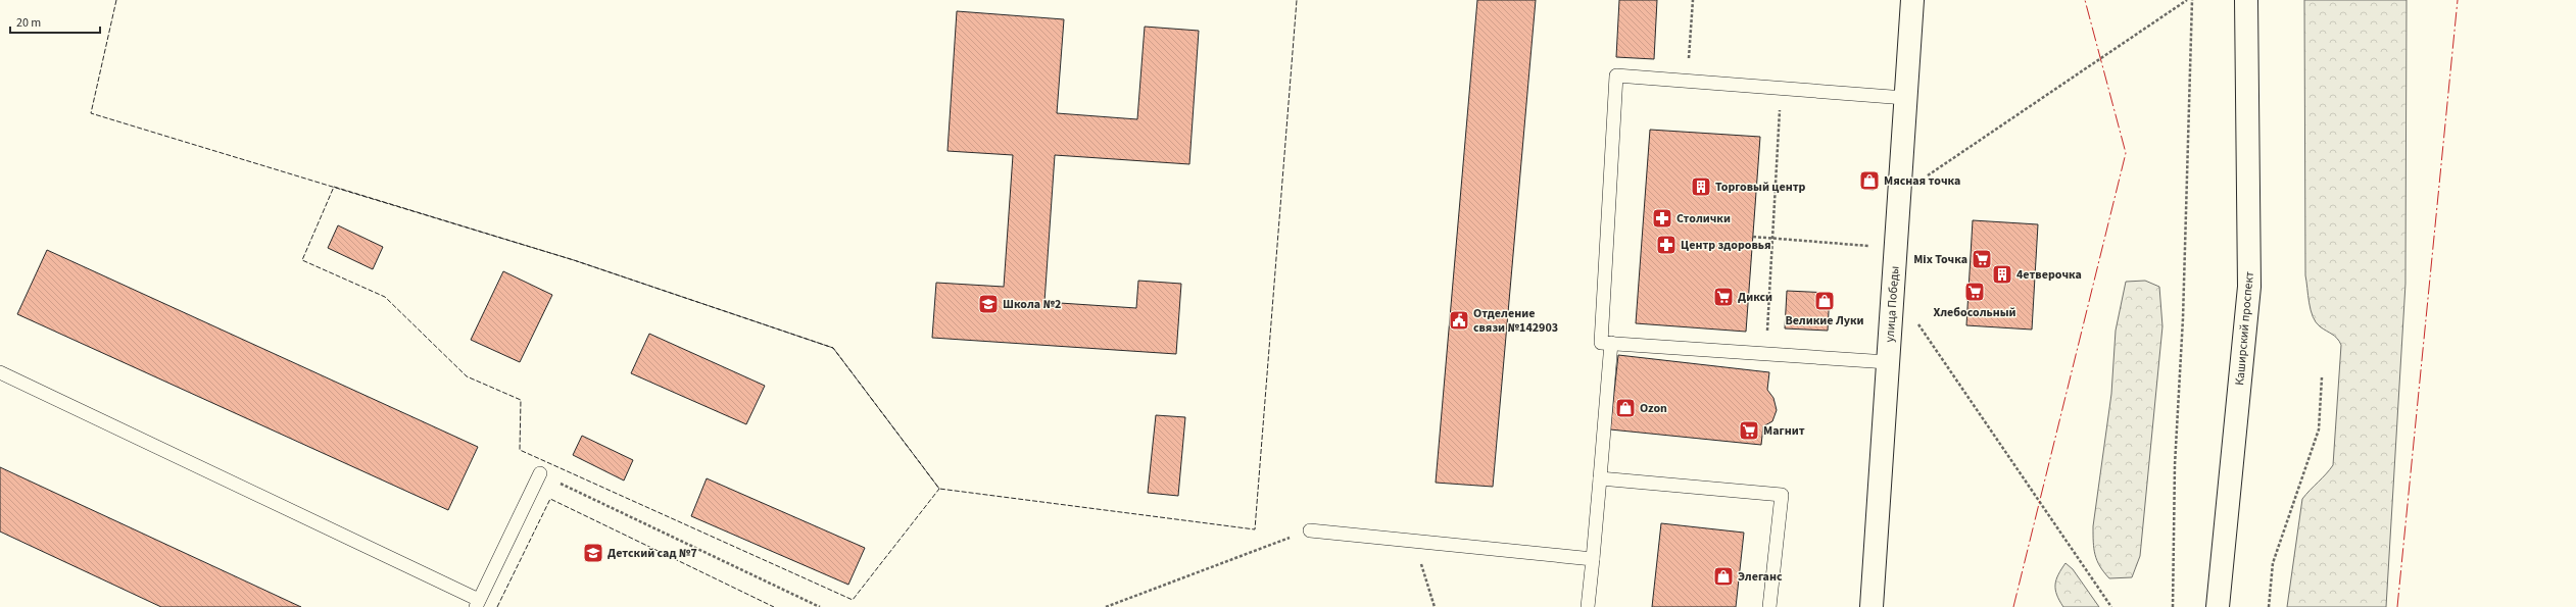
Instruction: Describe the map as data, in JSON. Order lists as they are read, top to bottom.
{
  "streets": {
    "street": ["улица Победы", "Каширский проспект"]
  },
  "places": {
    "shop": [
      "Мясная точка",
      "Великие Луки",
      "Ozon",
      "Элеганс"
    ],
    "building": ["Торговый центр", "4етверочка"],
    "pharmacy": ["Столички", "Центр здоровья"],
    "supermarket": [
      "Mix Точка",
      "Хлебосольный",
      "Дикси",
      "Магнит"
    ],
    "school or university": ["Школа №2", "Детский сад №7"],
    "public building": ["Отделение связи №142903"]
  },
  "scale_bar": "20 m"
}
